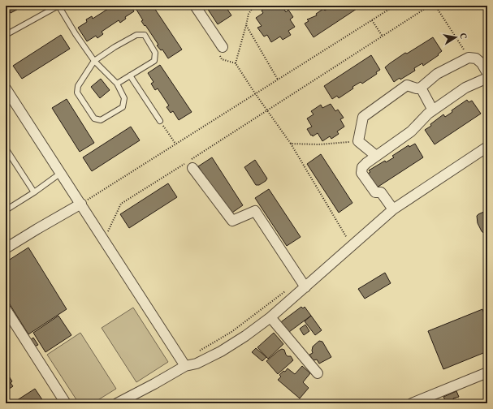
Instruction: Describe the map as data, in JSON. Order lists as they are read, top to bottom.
{
  "north": "right"
}
